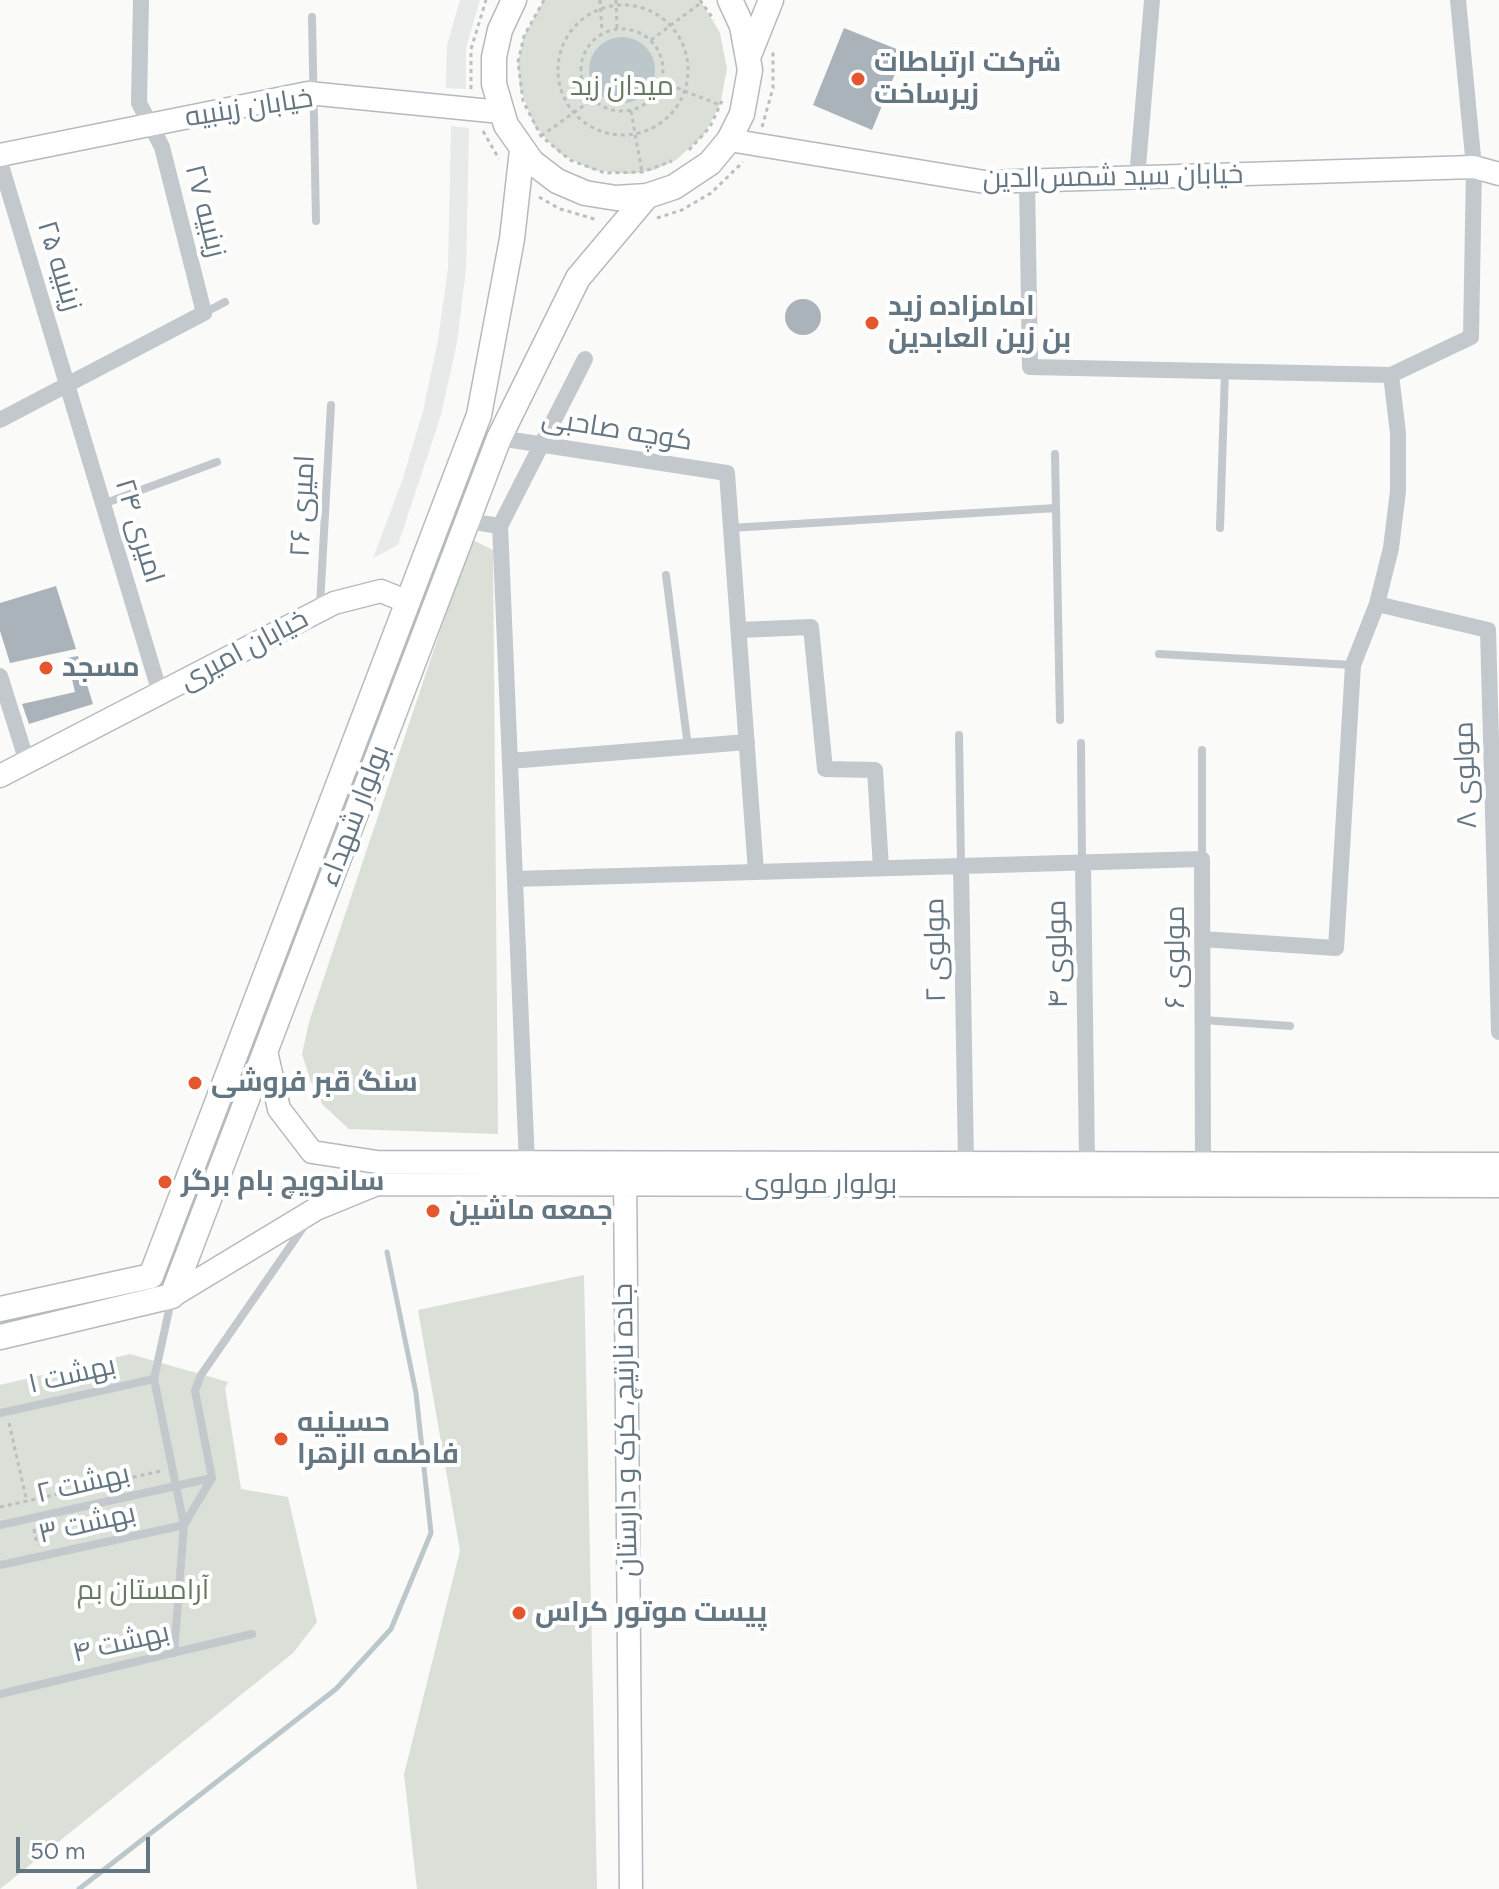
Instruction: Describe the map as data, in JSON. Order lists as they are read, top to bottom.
{
  "streets": {
    "main road": ["بولوار شهداء"],
    "street": [
      "خیابان زینبیه",
      "خیابان سید شمس‌الدین",
      "زینبیه ۲۷",
      "زینبیه ۲۵",
      "کوچه صاحبی",
      "امیری ۲۴",
      "خیابان امیری",
      "مولوی ۸",
      "مولوی ۲",
      "مولوی ۴",
      "مولوی ۶",
      "بولوار مولوی",
      "جاده نارتیچ، کرک و دارستان"
    ],
    "lane": [
      "امیری ۲۶",
      "بهشت ۱",
      "بهشت ۲",
      "بهشت ۳",
      "بهشت ۴"
    ]
  },
  "crossings": [
    ["خیابان زینبیه", "زینبیه ۲۷"],
    ["زینبیه ۲۵", "امیری ۲۴"],
    ["کوچه صاحبی", "بولوار شهداء"],
    ["امیری ۲۶", "خیابان امیری"],
    ["امیری ۲۴", "خیابان امیری"],
    ["خیابان امیری", "بولوار شهداء"],
    ["بولوار شهداء", "بولوار مولوی"],
    ["مولوی ۲", "بولوار مولوی"],
    ["مولوی ۴", "بولوار مولوی"],
    ["مولوی ۶", "بولوار مولوی"],
    ["بولوار مولوی", "جاده نارتیچ، کرک و دارستان"]
  ],
  "parks": ["میدان زید", "آرامستان بم"],
  "places": [
    "شرکت ارتباطات زیرساخت",
    "امامزاده زید بن زین العابدین",
    "مسجد",
    "سنگ قبر فروشی",
    "ساندویچ بام برگر",
    "جمعه ماشین",
    "حسینیه فاطمه الزهرا",
    "پیست موتور کراس"
  ],
  "scale_bar": "50 m"
}
